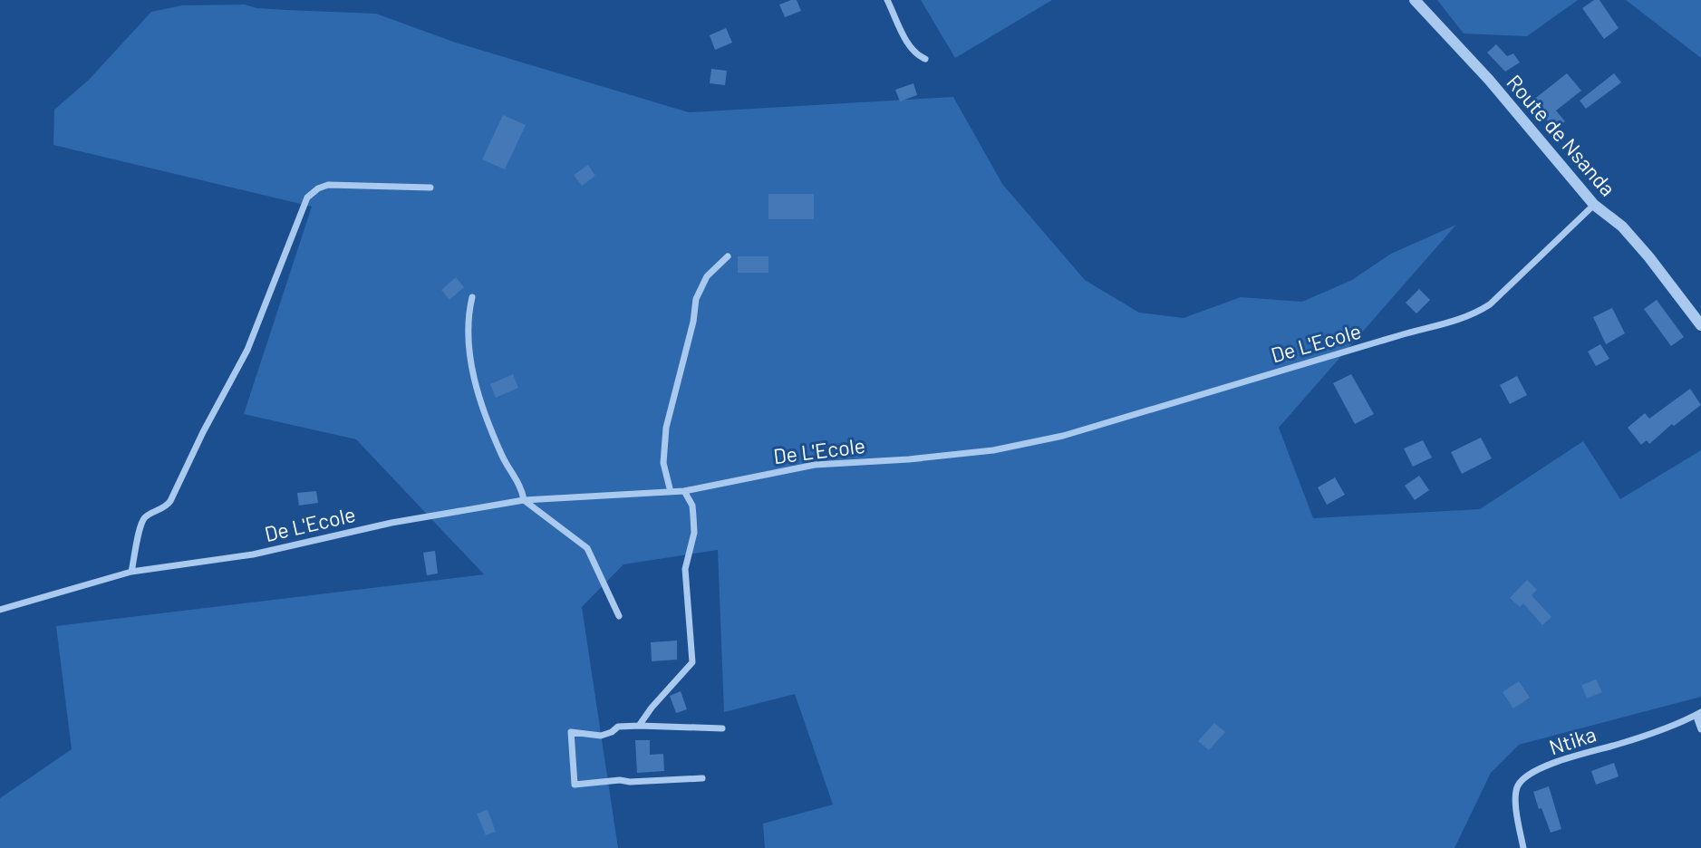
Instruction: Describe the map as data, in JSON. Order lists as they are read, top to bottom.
{
  "streets": {
    "street": ["Route de Nsanda", "De L'Ecole", "Ntika"]
  },
  "crossings": [
    ["Route de Nsanda", "De L'Ecole"]
  ]
}
